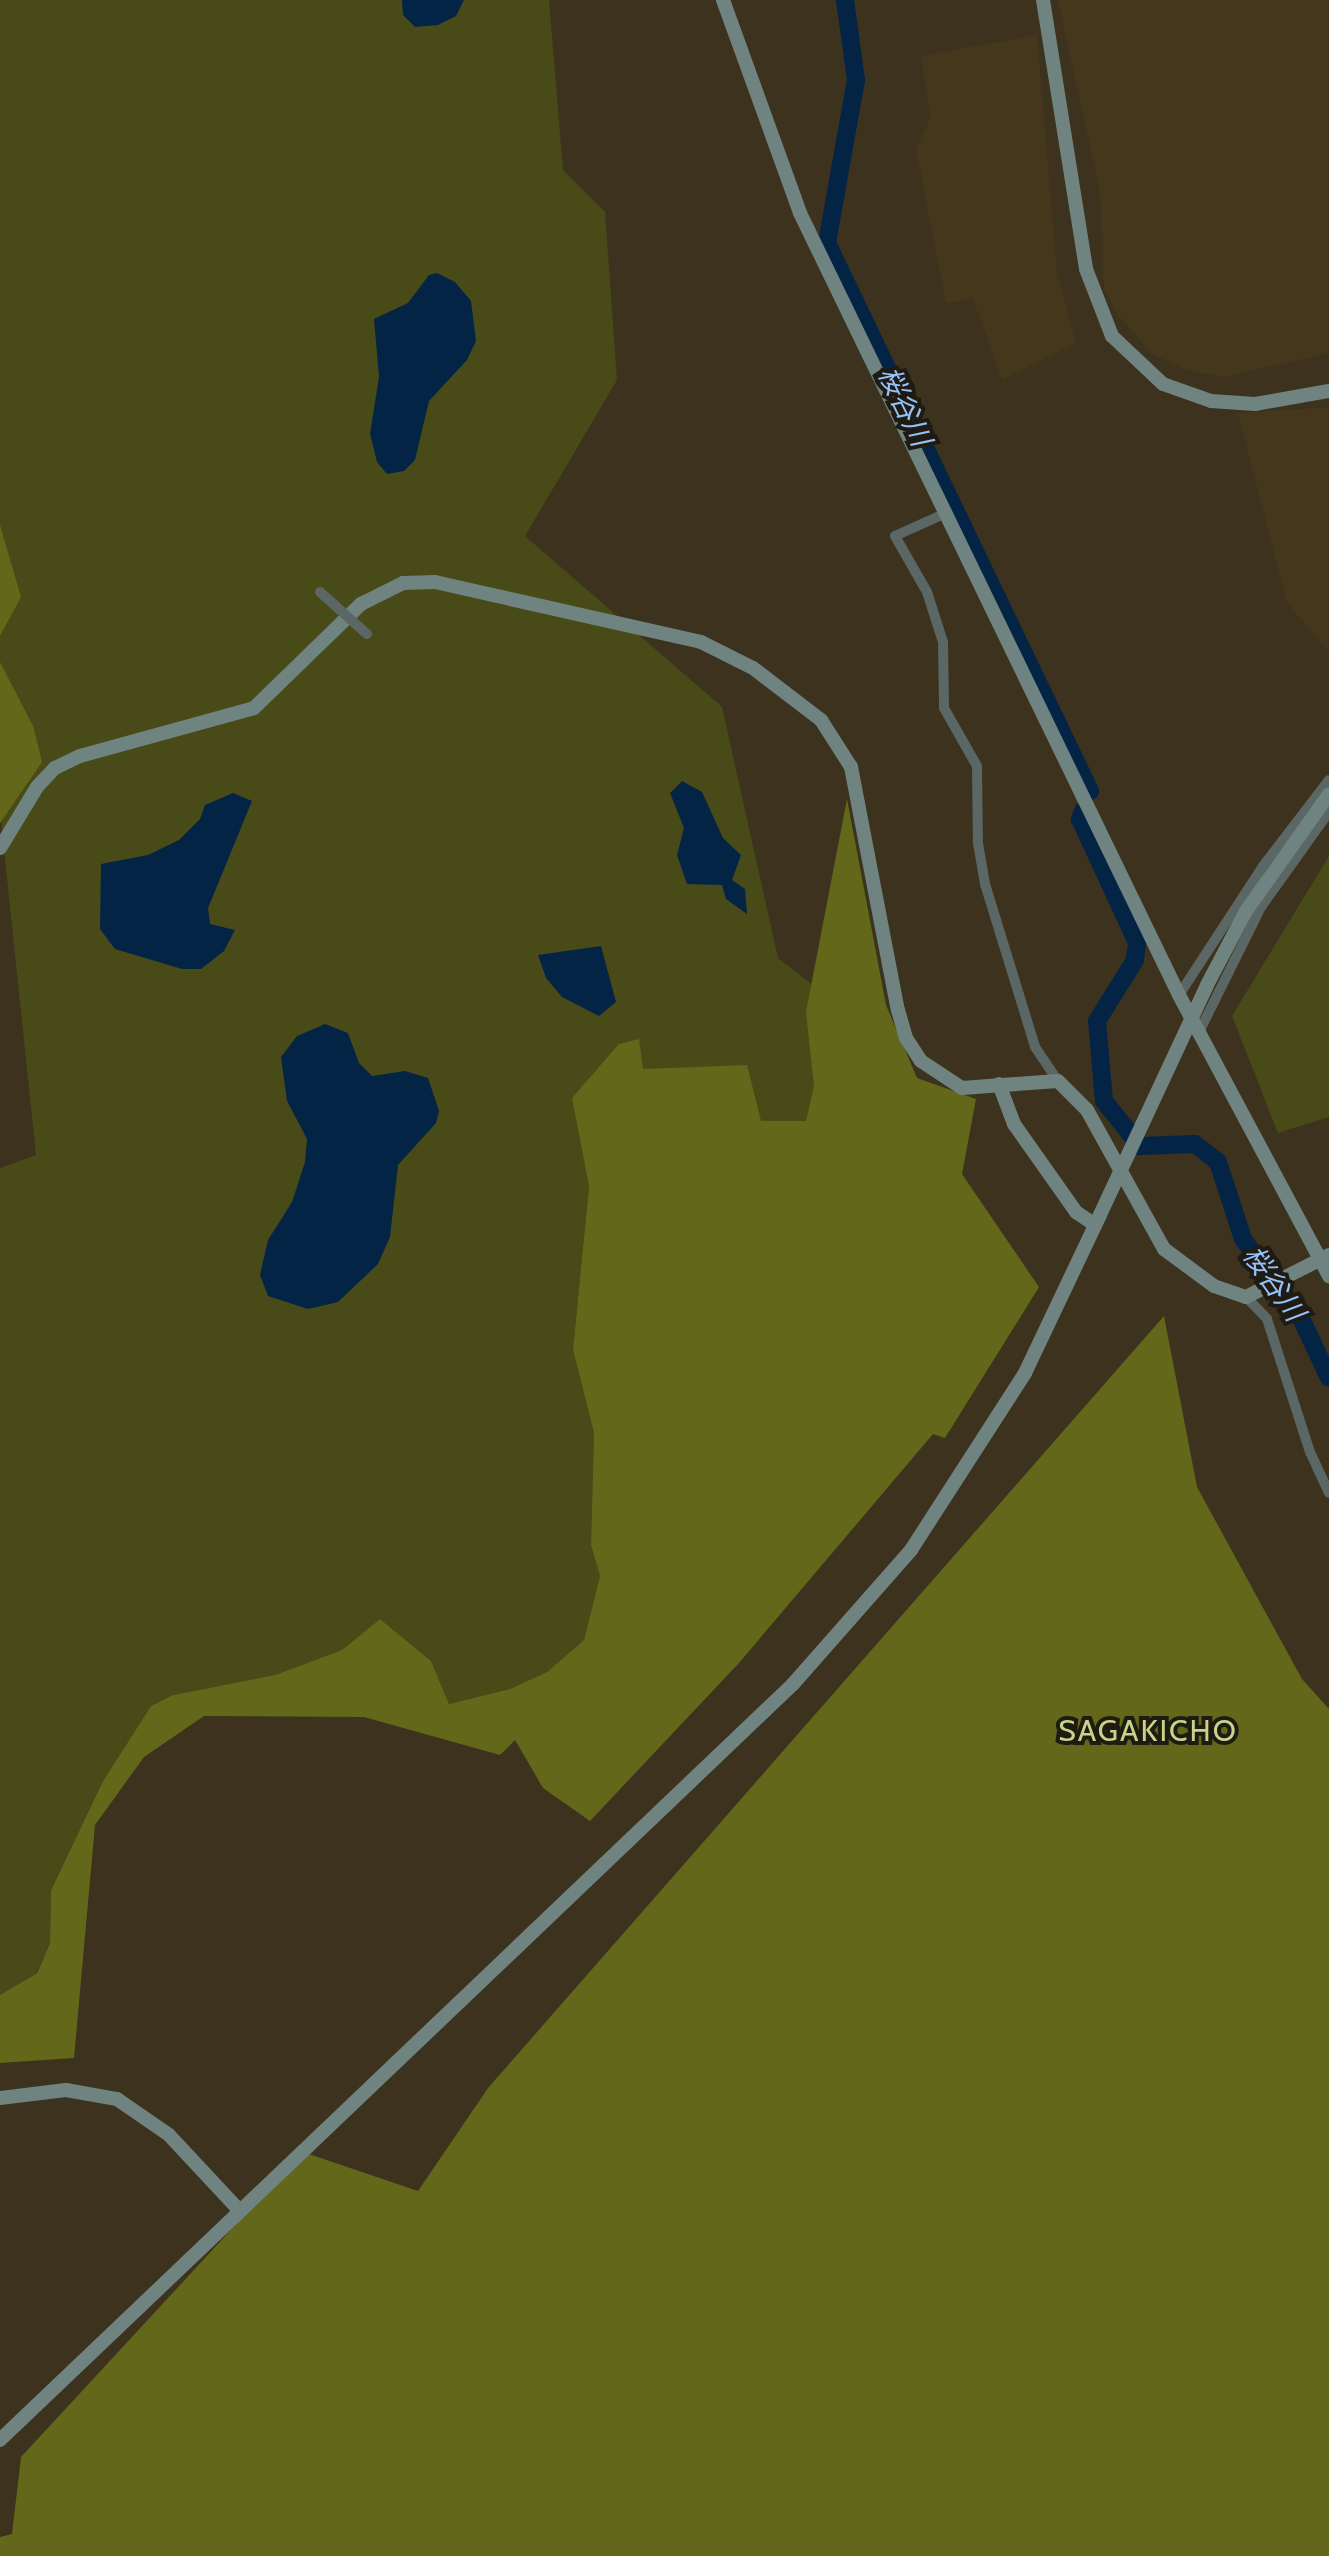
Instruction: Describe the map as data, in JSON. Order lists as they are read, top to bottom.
{
  "districts": ["SAGAKICHO"],
  "water": ["桜谷川"]
}
